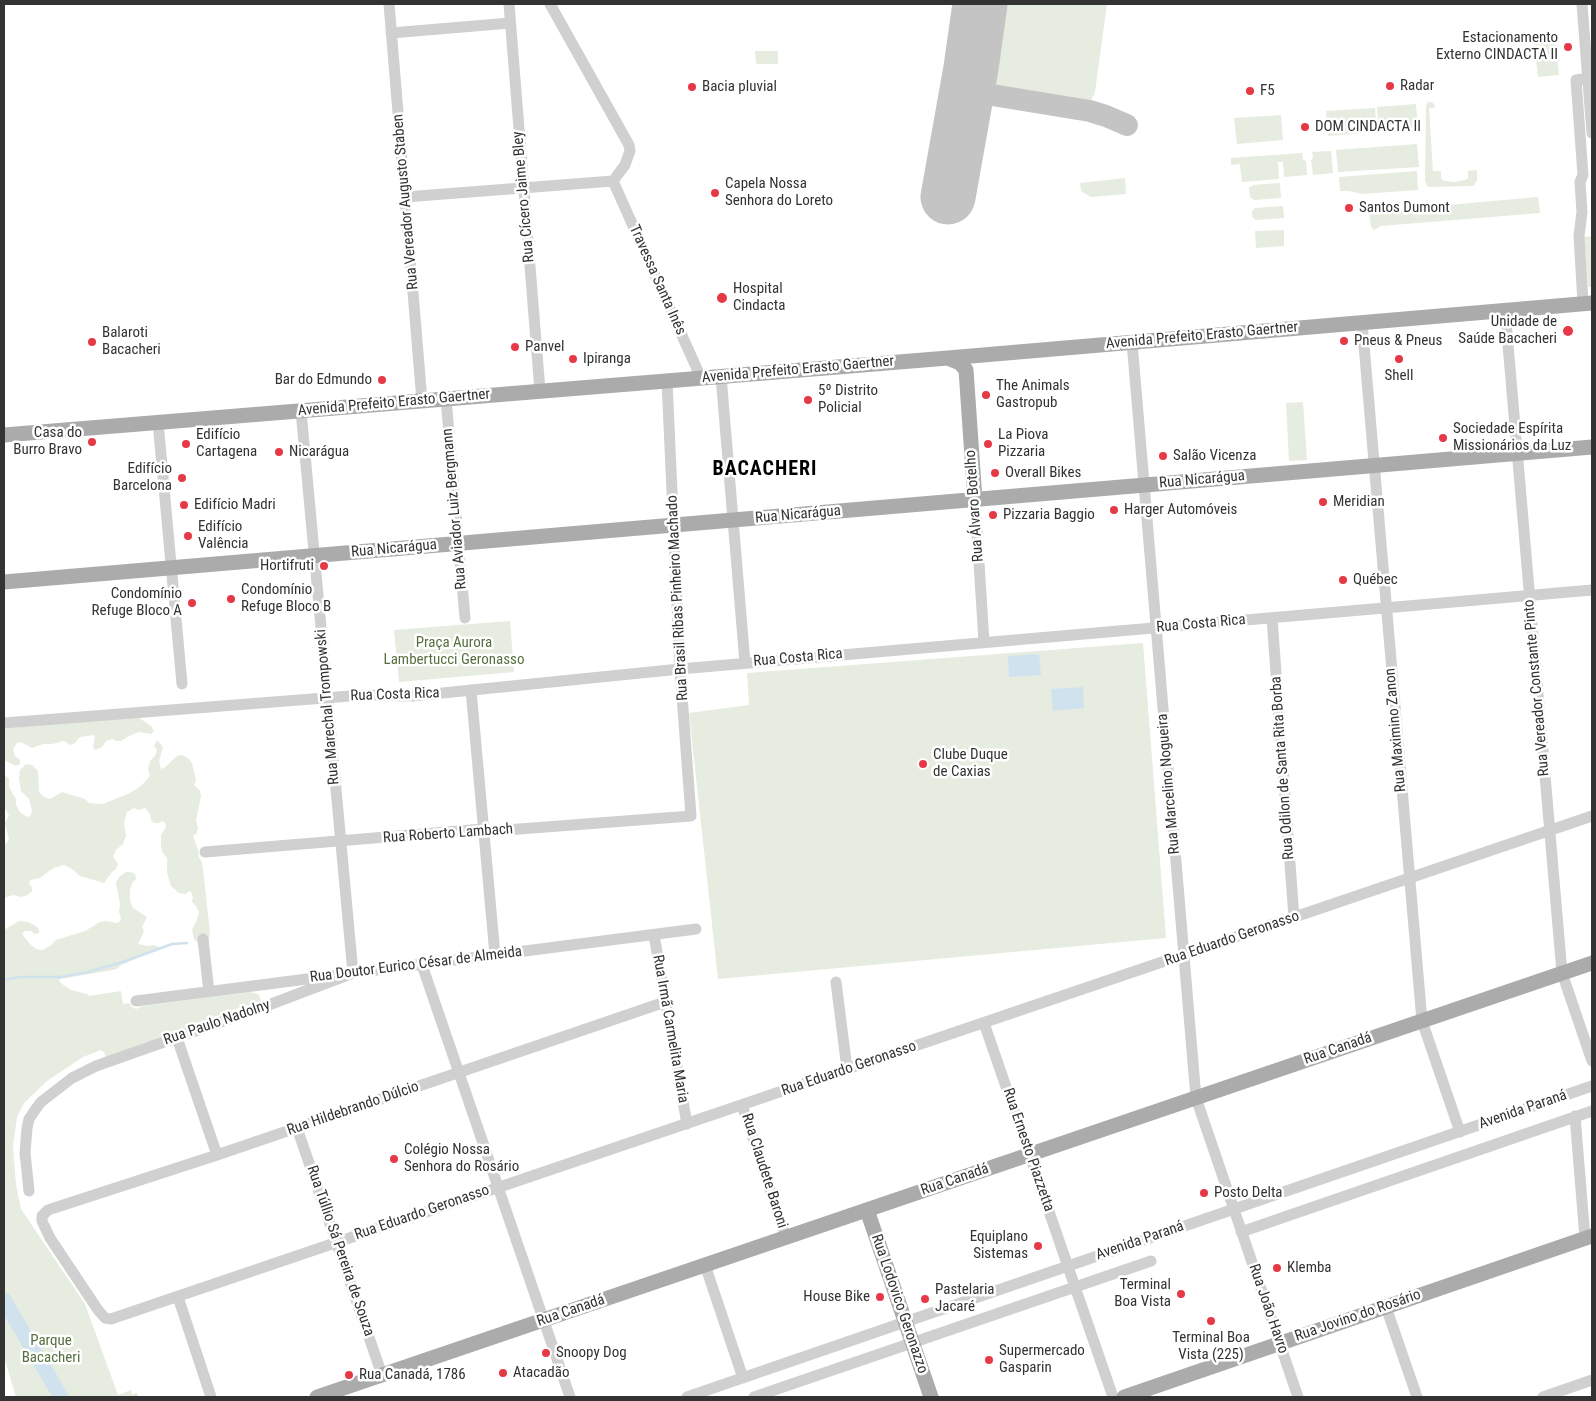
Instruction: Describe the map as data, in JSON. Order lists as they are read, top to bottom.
{
  "streets": {
    "main road": [
      "Avenida Prefeito Erasto Gaertner",
      "Rua Nicarágua",
      "Rua Álvaro Botelho",
      "Rua Canadá",
      "Rua Lodovico Geronazzo",
      "Rua Jovino do Rosário"
    ],
    "street": [
      "Rua Cícero Jaime Bley",
      "Rua Vereador Augusto Staben",
      "Travessa Santa Inês",
      "Rua Aviador Luiz Bergmann",
      "Rua Brasil Ribas Pinheiro Machado",
      "Rua Costa Rica",
      "Rua Vereador Constante Pinto",
      "Rua Marechal Trompowski",
      "Rua Maximino Zanon",
      "Rua Odilon de Santa Rita Borba",
      "Rua Marcelino Nogueira",
      "Rua Roberto Lambach",
      "Rua Eduardo Geronasso",
      "Rua Doutor Eurico César de Almeida",
      "Rua Paulo Nadolny",
      "Rua Irmã Carmelita Maria",
      "Rua Hildebrando Dúlcio",
      "Avenida Paraná",
      "Rua Ernesto Piazzetta",
      "Rua Claudete Baroni",
      "Rua Túllio Sá Pereira de Souza",
      "Rua João Havro"
    ]
  },
  "crossings": [
    ["Rua Cícero Jaime Bley", "Avenida Prefeito Erasto Gaertner"],
    ["Rua Vereador Augusto Staben", "Avenida Prefeito Erasto Gaertner"],
    ["Travessa Santa Inês", "Avenida Prefeito Erasto Gaertner"],
    ["Avenida Prefeito Erasto Gaertner", "Rua Aviador Luiz Bergmann"],
    ["Avenida Prefeito Erasto Gaertner", "Rua Brasil Ribas Pinheiro Machado"],
    ["Avenida Prefeito Erasto Gaertner", "Rua Vereador Constante Pinto"],
    ["Avenida Prefeito Erasto Gaertner", "Rua Marechal Trompowski"],
    ["Avenida Prefeito Erasto Gaertner", "Rua Maximino Zanon"],
    ["Avenida Prefeito Erasto Gaertner", "Rua Marcelino Nogueira"],
    ["Rua Nicarágua", "Rua Álvaro Botelho"],
    ["Rua Nicarágua", "Rua Aviador Luiz Bergmann"],
    ["Rua Nicarágua", "Rua Brasil Ribas Pinheiro Machado"],
    ["Rua Nicarágua", "Rua Vereador Constante Pinto"],
    ["Rua Nicarágua", "Rua Marechal Trompowski"],
    ["Rua Nicarágua", "Rua Maximino Zanon"],
    ["Rua Nicarágua", "Rua Marcelino Nogueira"],
    ["Rua Álvaro Botelho", "Rua Costa Rica"],
    ["Rua Brasil Ribas Pinheiro Machado", "Rua Costa Rica"],
    ["Rua Brasil Ribas Pinheiro Machado", "Rua Roberto Lambach"],
    ["Rua Costa Rica", "Rua Vereador Constante Pinto"],
    ["Rua Costa Rica", "Rua Marechal Trompowski"],
    ["Rua Costa Rica", "Rua Maximino Zanon"],
    ["Rua Costa Rica", "Rua Odilon de Santa Rita Borba"],
    ["Rua Costa Rica", "Rua Marcelino Nogueira"],
    ["Rua Vereador Constante Pinto", "Rua Eduardo Geronasso"],
    ["Rua Vereador Constante Pinto", "Rua Canadá"],
    ["Rua Marechal Trompowski", "Rua Roberto Lambach"],
    ["Rua Marechal Trompowski", "Rua Doutor Eurico César de Almeida"],
    ["Rua Marechal Trompowski", "Rua Paulo Nadolny"],
    ["Rua Maximino Zanon", "Rua Eduardo Geronasso"],
    ["Rua Maximino Zanon", "Rua Canadá"],
    ["Rua Maximino Zanon", "Avenida Paraná"],
    ["Rua Odilon de Santa Rita Borba", "Rua Eduardo Geronasso"],
    ["Rua Marcelino Nogueira", "Rua Eduardo Geronasso"],
    ["Rua Marcelino Nogueira", "Rua Canadá"],
    ["Rua Marcelino Nogueira", "Avenida Paraná"],
    ["Rua Marcelino Nogueira", "Rua João Havro"],
    ["Rua Eduardo Geronasso", "Rua Irmã Carmelita Maria"],
    ["Rua Eduardo Geronasso", "Rua Hildebrando Dúlcio"],
    ["Rua Eduardo Geronasso", "Rua Ernesto Piazzetta"],
    ["Rua Eduardo Geronasso", "Rua Claudete Baroni"],
    ["Rua Eduardo Geronasso", "Rua Túllio Sá Pereira de Souza"],
    ["Rua Doutor Eurico César de Almeida", "Rua Paulo Nadolny"],
    ["Rua Doutor Eurico César de Almeida", "Rua Irmã Carmelita Maria"],
    ["Rua Irmã Carmelita Maria", "Rua Hildebrando Dúlcio"],
    ["Rua Canadá", "Rua Ernesto Piazzetta"],
    ["Rua Canadá", "Rua Claudete Baroni"],
    ["Rua Canadá", "Rua Túllio Sá Pereira de Souza"],
    ["Rua Canadá", "Rua Lodovico Geronazzo"],
    ["Rua Hildebrando Dúlcio", "Rua Túllio Sá Pereira de Souza"],
    ["Avenida Paraná", "Rua Ernesto Piazzetta"],
    ["Avenida Paraná", "Rua Lodovico Geronazzo"],
    ["Avenida Paraná", "Rua João Havro"],
    ["Rua João Havro", "Rua Jovino do Rosário"]
  ],
  "districts": ["BACACHERI"],
  "parks": ["Praça Aurora Lambertucci Geronasso", "Parque Bacacheri"],
  "places": [
    "Estacionamento Externo CINDACTA II",
    "Radar",
    "Bacia pluvial",
    "F5",
    "DOM CINDACTA II",
    "Capela Nossa Senhora do Loreto",
    "Santos Dumont",
    "Hospital Cindacta",
    "Unidade de Saúde Bacacheri",
    "Pneus & Pneus",
    "Balaroti Bacacheri",
    "Panvel",
    "Ipiranga",
    "Shell",
    "Bar do Edmundo",
    "The Animals Gastropub",
    "5º Distrito Policial",
    "Sociedade Espírita Missionários da Luz",
    "Casa do Burro Bravo",
    "Edifício Cartagena",
    "La Piova Pizzaria",
    "Nicarágua",
    "Salão Vicenza",
    "Overall Bikes",
    "Edifício Barcelona",
    "Meridian",
    "Edifício Madri",
    "Harger Automóveis",
    "Pizzaria Baggio",
    "Edifício Valência",
    "Hortifruti",
    "Québec",
    "Condomínio Refuge Bloco B",
    "Condomínio Refuge Bloco A",
    "Clube Duque de Caxias",
    "Colégio Nossa Senhora do Rosário",
    "Posto Delta",
    "Equiplano Sistemas",
    "Klemba",
    "Terminal Boa Vista",
    "House Bike",
    "Pastelaria Jacaré",
    "Terminal Boa Vista (225)",
    "Snoopy Dog",
    "Supermercado Gasparin",
    "Atacadão",
    "Rua Canadá, 1786"
  ]
}
